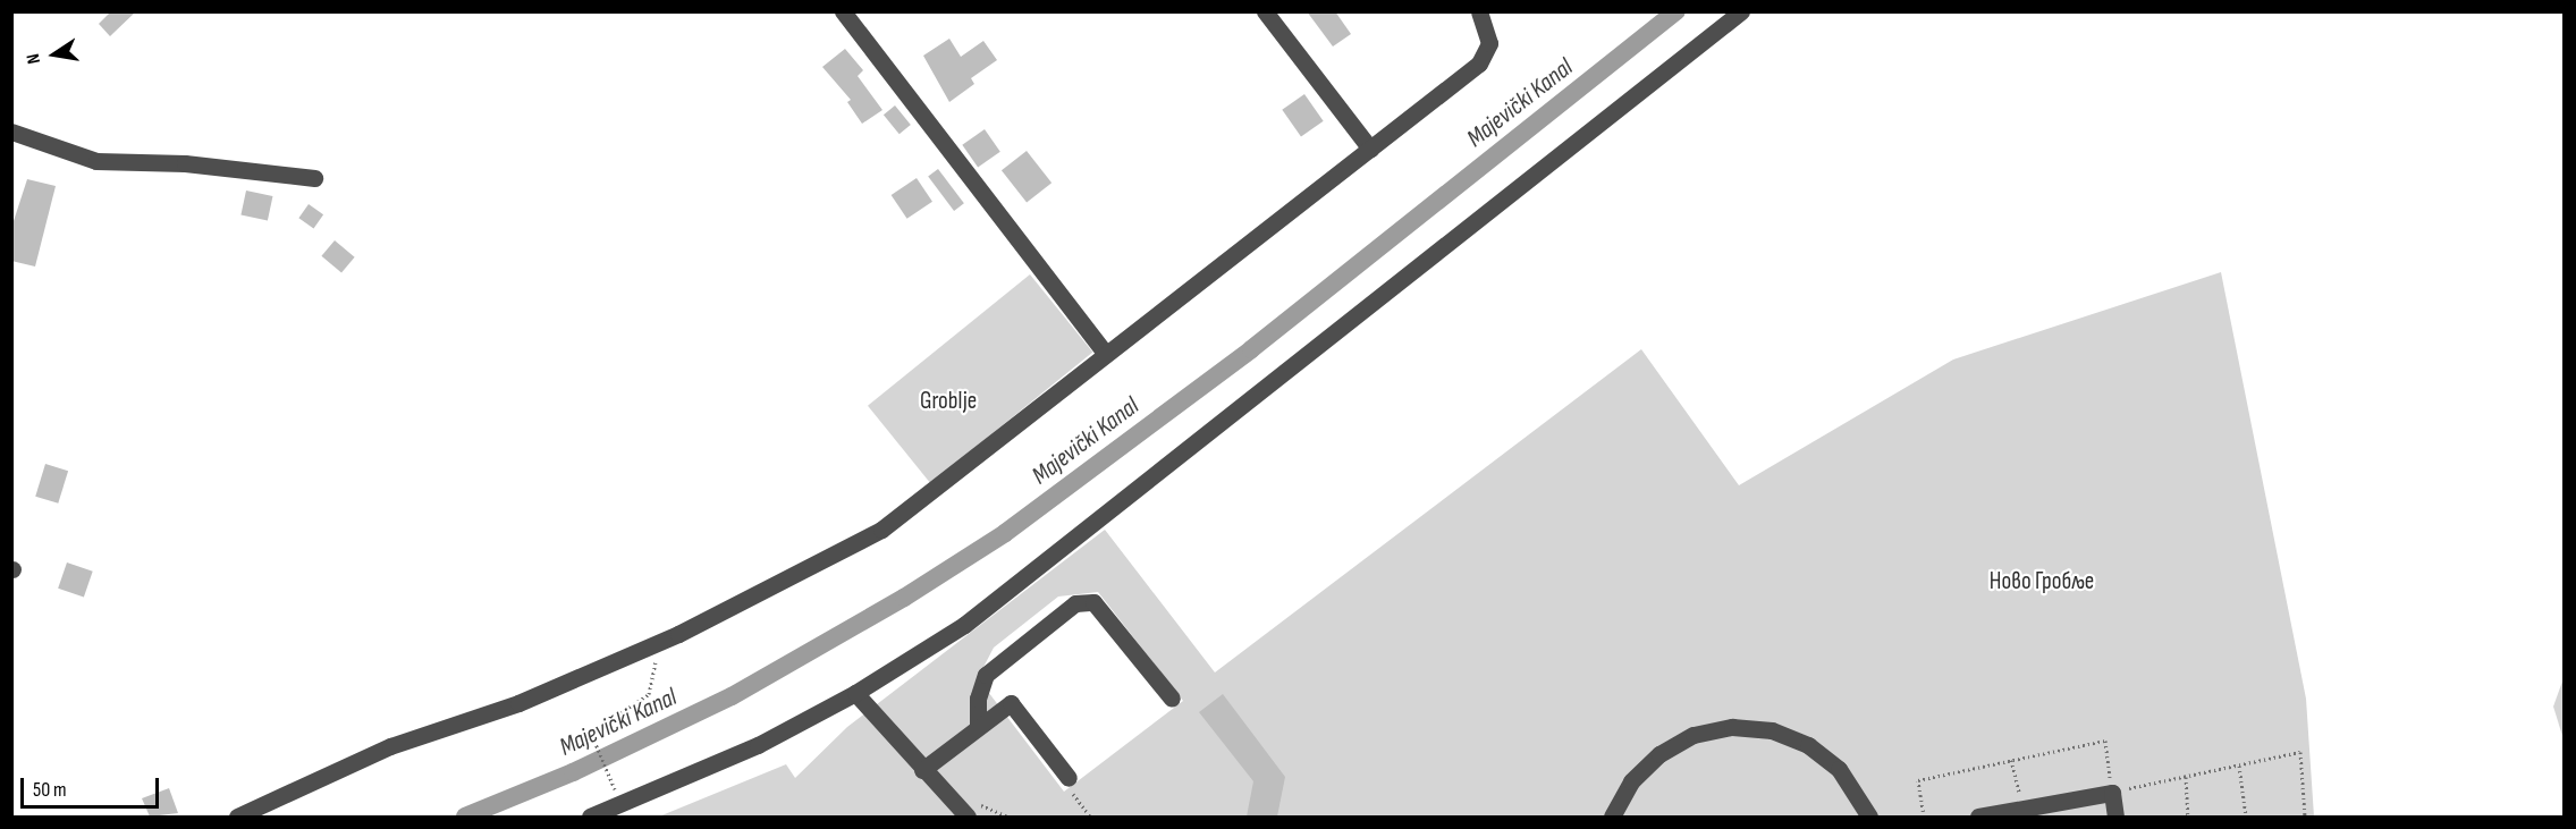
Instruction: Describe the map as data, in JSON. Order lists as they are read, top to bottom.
{
  "water": ["Majevički Kanal"],
  "parks": ["Groblje", "Ново Гробље"],
  "scale_bar": "50 m",
  "north": "left"
}
